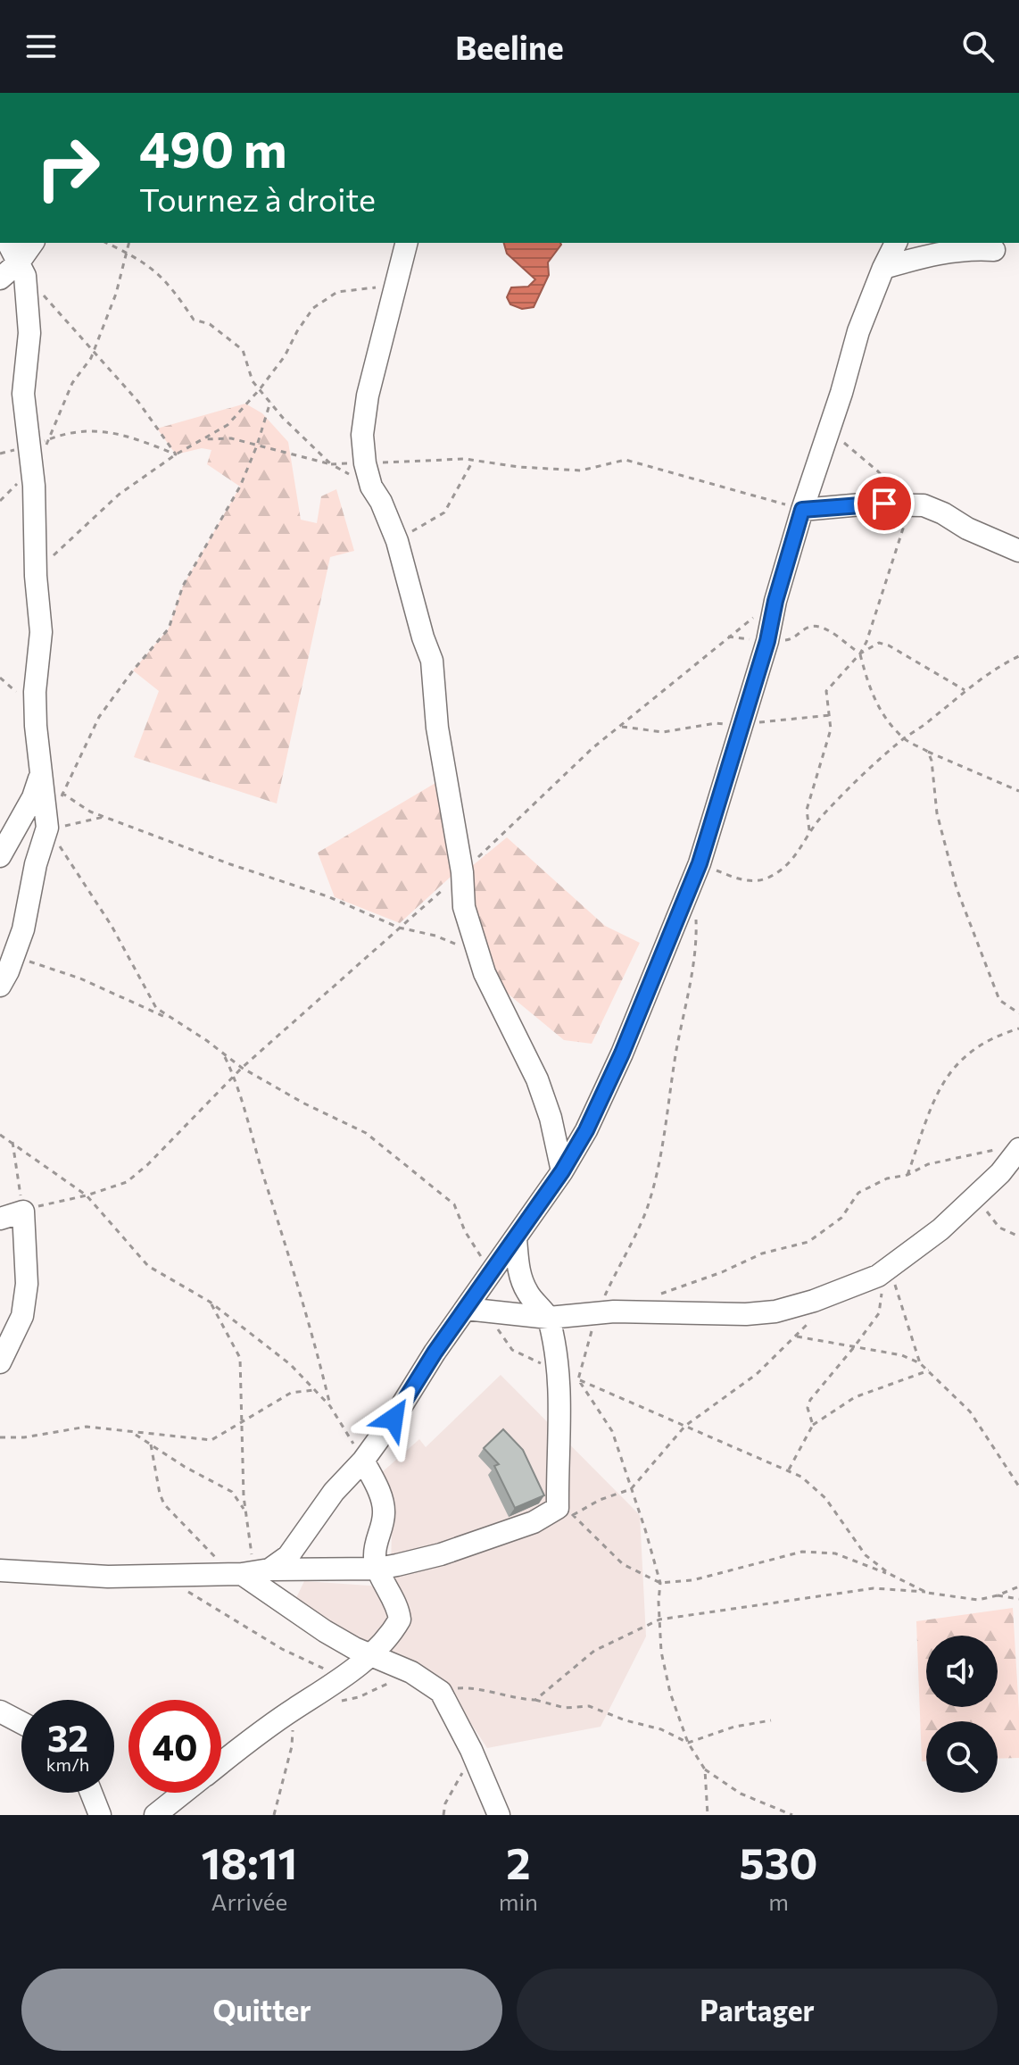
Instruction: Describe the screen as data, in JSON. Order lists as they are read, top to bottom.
{
  "page": {
    "header": "Beeline",
    "turn": ["490 m", "Tournez à droite"],
    "speed": "32 km/h",
    "limit": "40",
    "eta": [
      "18:11",
      "Arrivée",
      "2",
      "min",
      "530",
      "m"
    ],
    "buttons": ["Quitter", "Partager"]
  }
}
